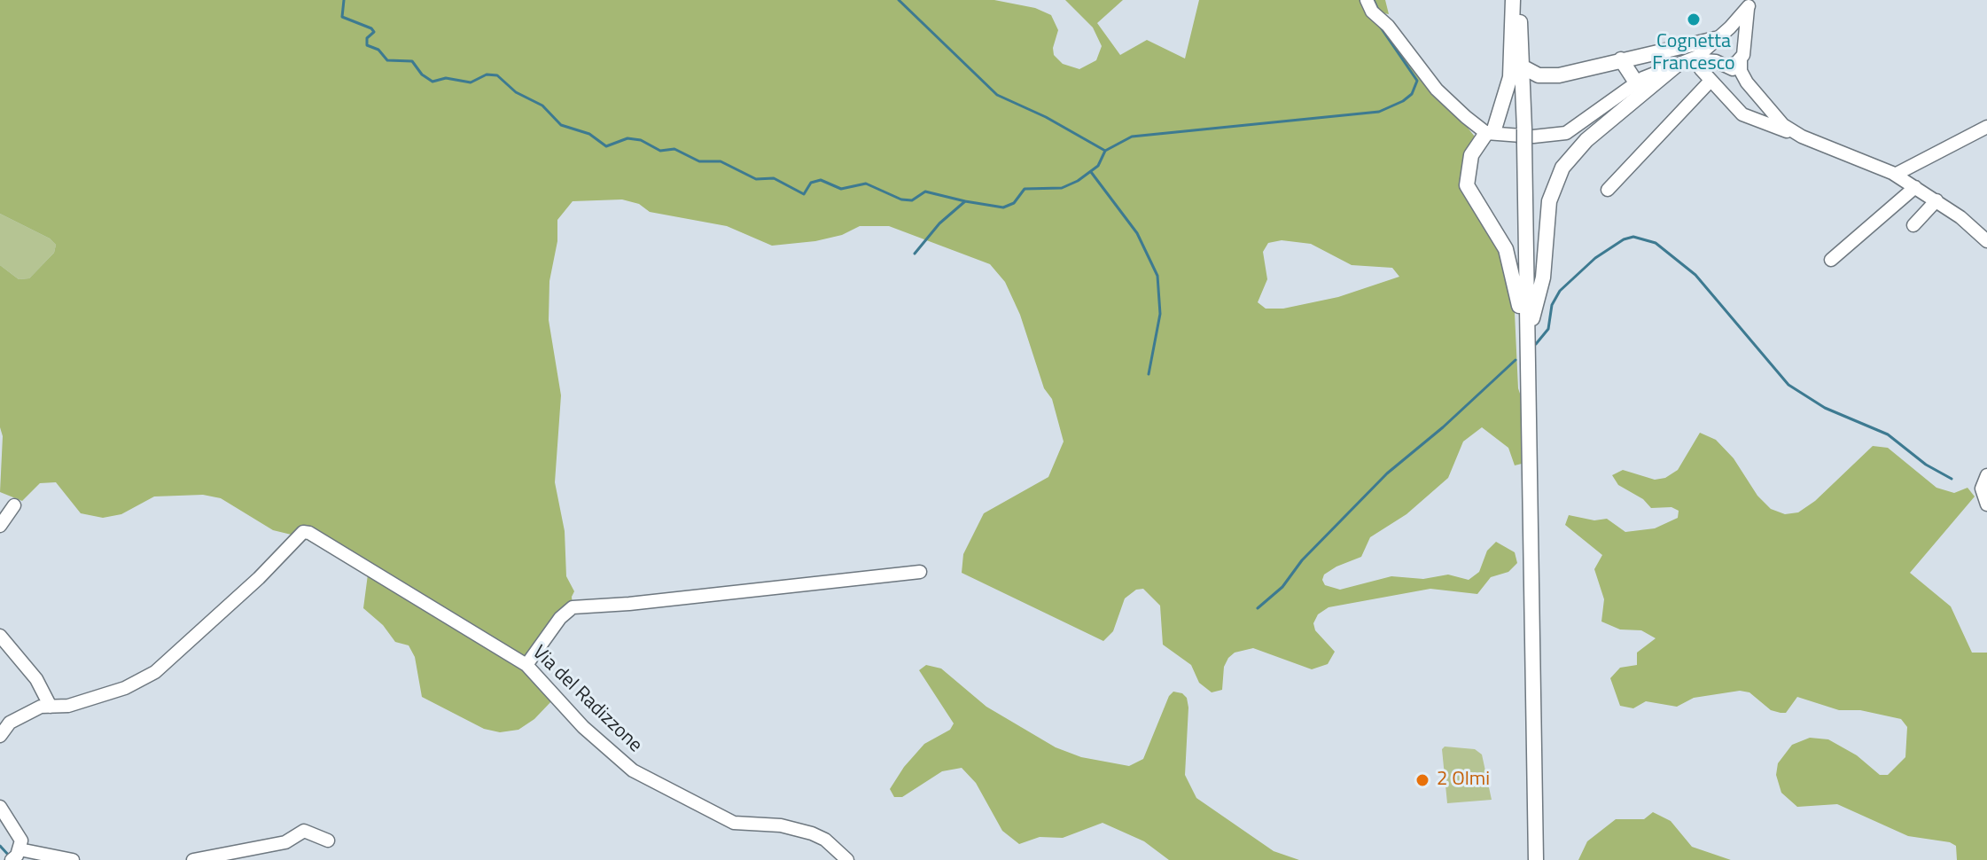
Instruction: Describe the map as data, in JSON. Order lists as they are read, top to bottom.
{
  "streets": {
    "street": ["Via del Radizzone"]
  },
  "places": ["Cognetta Francesco", "2 Olmi"]
}
